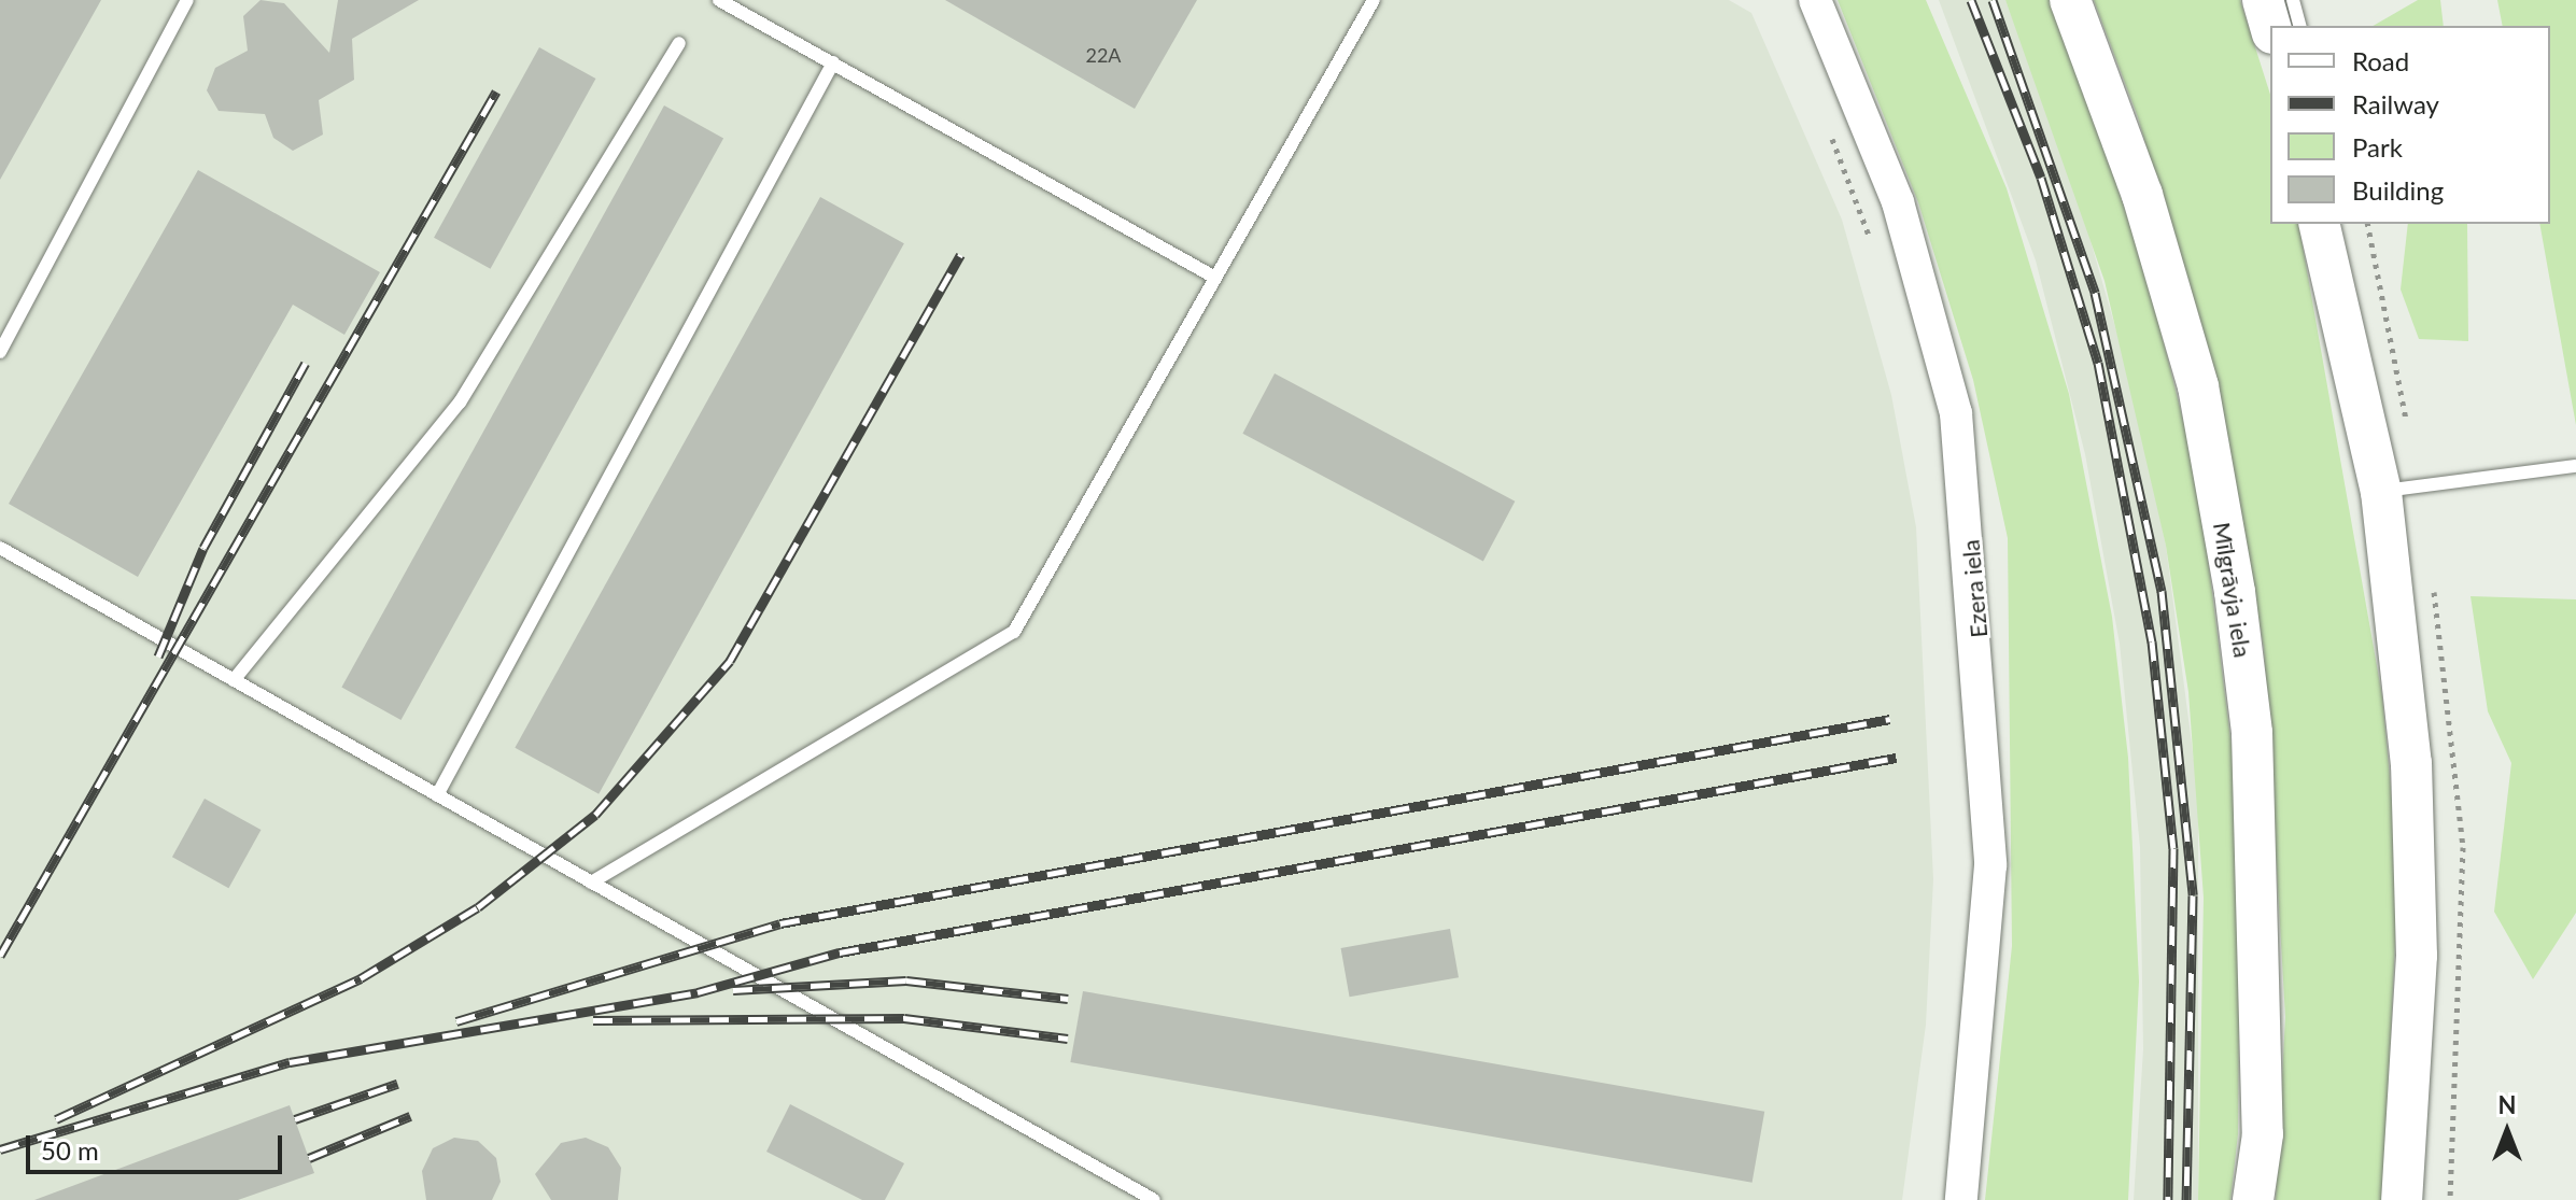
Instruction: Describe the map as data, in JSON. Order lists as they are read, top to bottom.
{
  "streets": {
    "main road": ["Mīlgrāvja iela"],
    "street": ["Ezera iela"]
  },
  "house_numbers": ["22A"],
  "legend": [
    "Road",
    "Railway",
    "Park",
    "Building"
  ],
  "scale_bar": "50 m",
  "north": "top"
}
